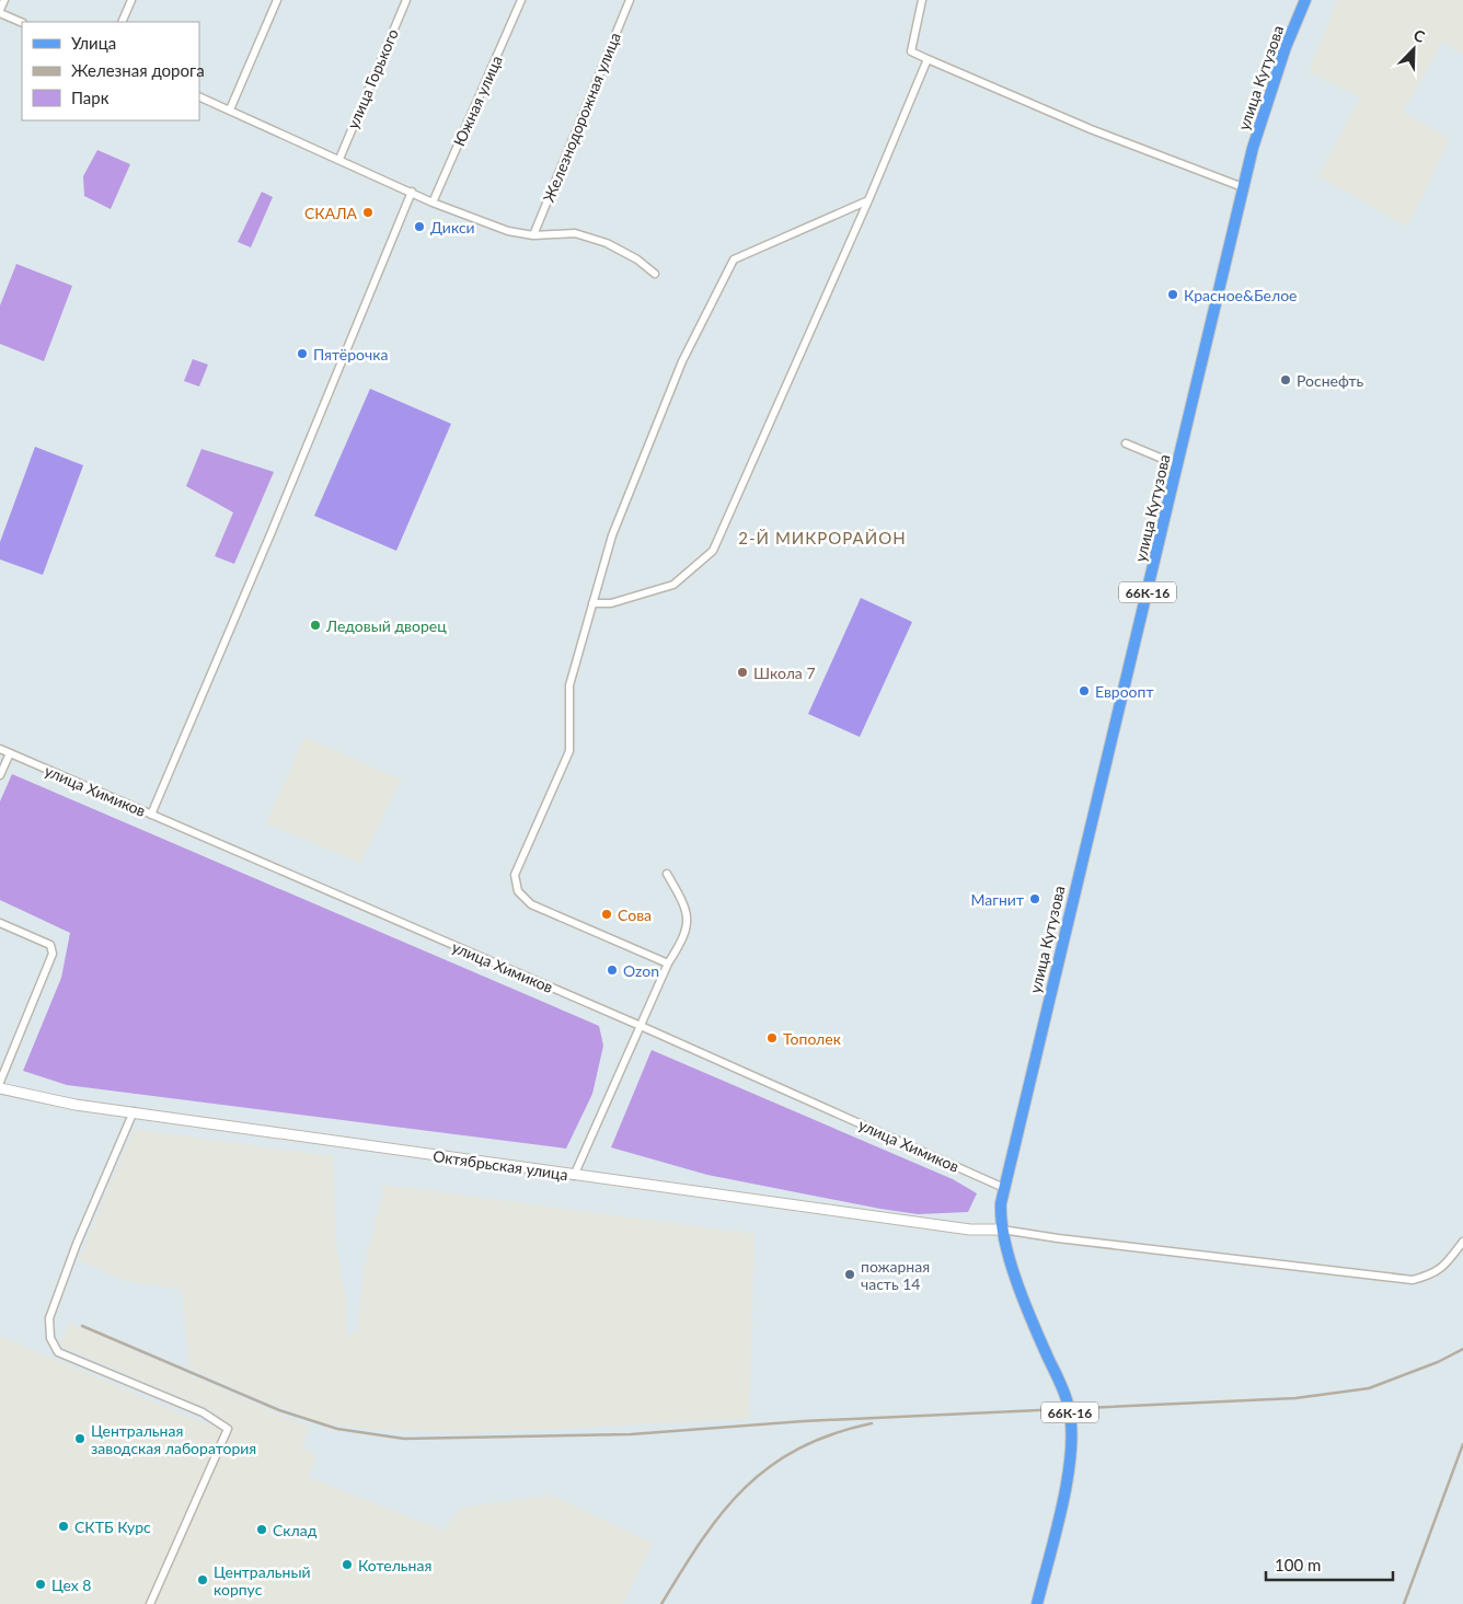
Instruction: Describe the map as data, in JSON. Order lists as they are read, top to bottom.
{
  "streets": {
    "main road": ["улица Кутузова", "66К-16", "Октябрьская улица"],
    "street": [
      "улица Горького",
      "Южная улица",
      "Железнодорожная улица",
      "улица Химиков"
    ]
  },
  "crossings": [
    ["улица Кутузова", "66К-16"],
    ["улица Кутузова", "улица Химиков"],
    ["66К-16", "улица Химиков"],
    ["66К-16", "Октябрьская улица"]
  ],
  "districts": ["2-Й МИКРОРАЙОН"],
  "places": [
    "СКАЛА",
    "Дикси",
    "Красное&Белое",
    "Пятёрочка",
    "Роснефть",
    "Ледовый дворец",
    "Школа 7",
    "Евроопт",
    "Магнит",
    "Сова",
    "Ozon",
    "Тополек",
    "пожарная часть 14",
    "Центральная заводская лаборатория",
    "СКТБ Курс",
    "Склад",
    "Котельная",
    "Центральный корпус",
    "Цех 8"
  ],
  "legend": ["Улица", "Железная дорога", "Парк"],
  "scale_bar": "100 m",
  "north": "top right"
}
